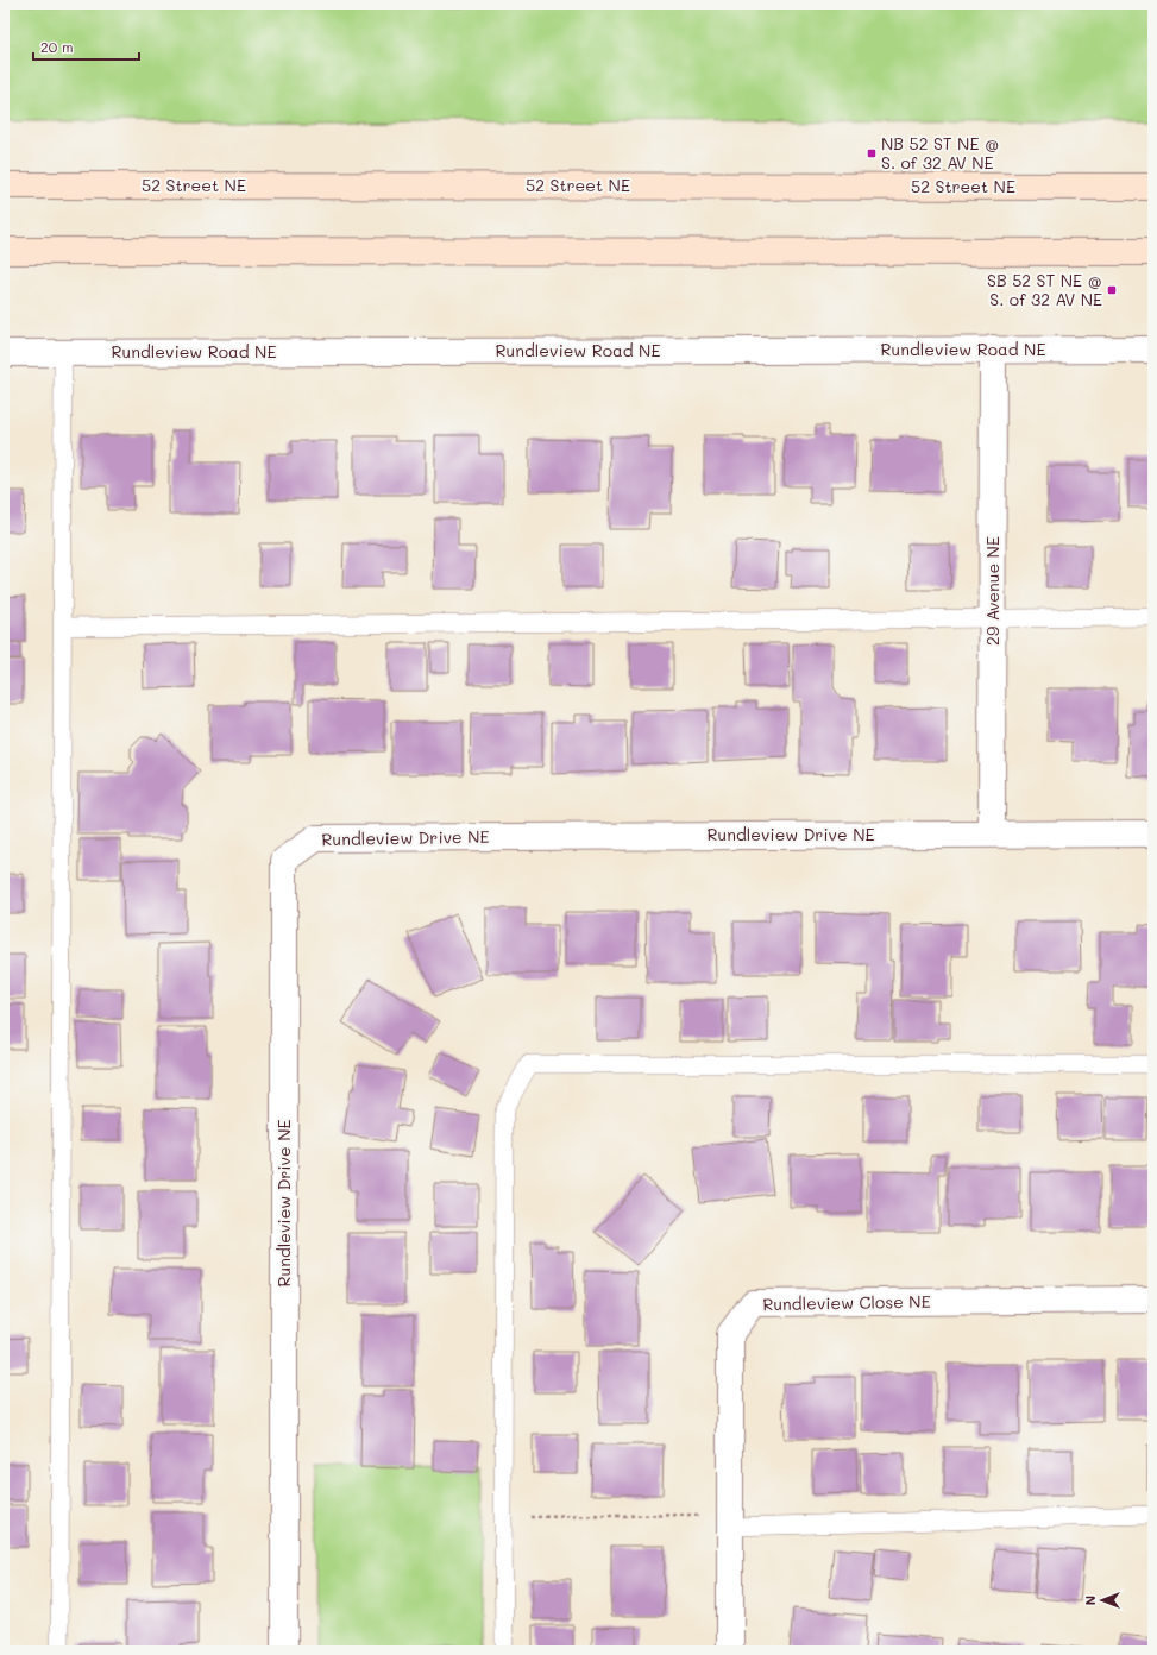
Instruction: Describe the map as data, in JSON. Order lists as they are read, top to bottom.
{
  "streets": {
    "main road": ["52 Street NE"],
    "street": [
      "Rundleview Road NE",
      "29 Avenue NE",
      "Rundleview Drive NE",
      "Rundleview Close NE"
    ]
  },
  "crossings": [
    ["Rundleview Road NE", "29 Avenue NE"],
    ["29 Avenue NE", "Rundleview Drive NE"]
  ],
  "places": {
    "transit": ["NB 52 ST NE @ S. of 32 AV NE", "SB 52 ST NE @ S. of 32 AV NE"]
  },
  "scale_bar": "20 m",
  "north": "left"
}
